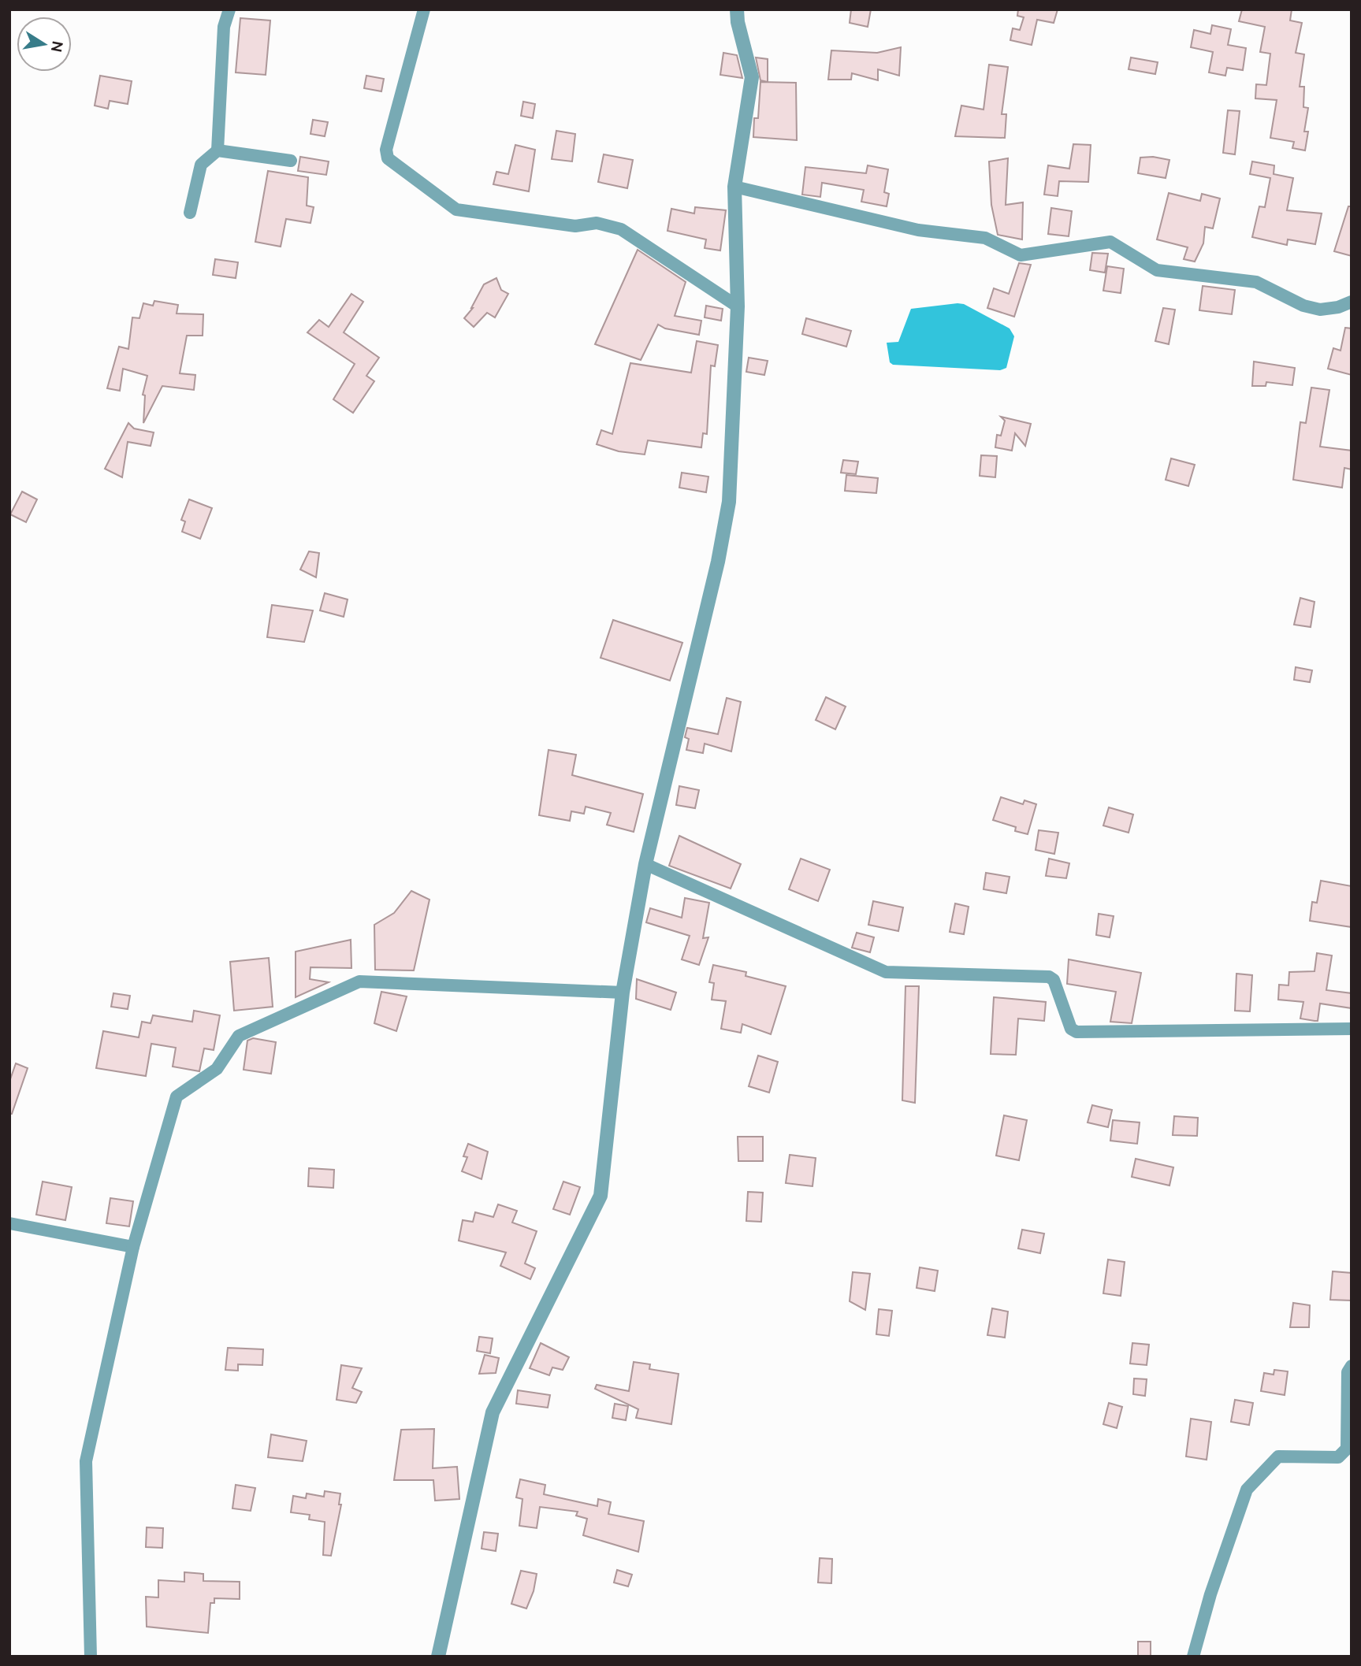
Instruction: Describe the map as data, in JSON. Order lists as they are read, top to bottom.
{
  "north": "right"
}
